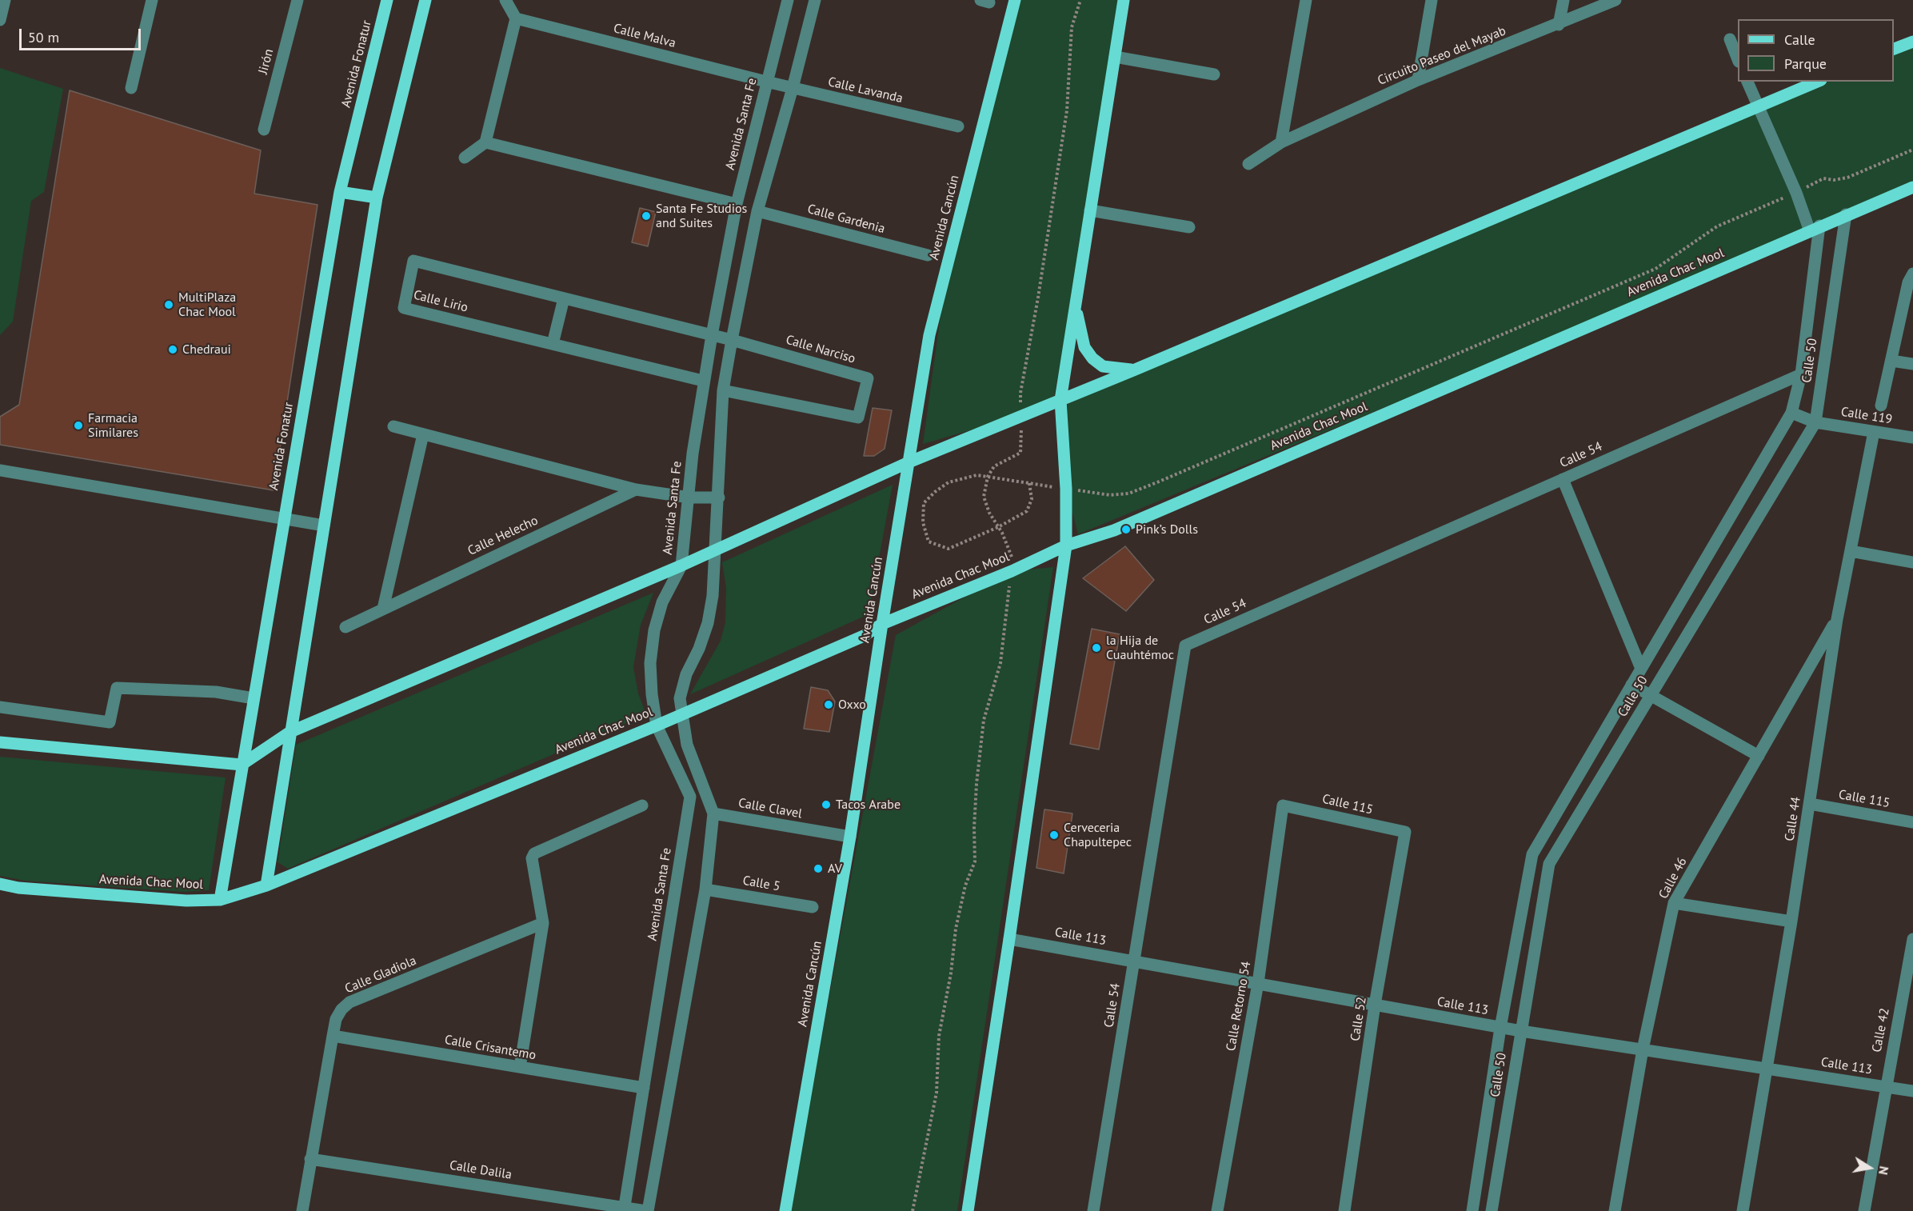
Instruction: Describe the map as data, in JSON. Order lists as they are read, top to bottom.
{
  "streets": {
    "main road": ["Avenida Fonatur", "Avenida Cancún", "Avenida Chac Mool"],
    "street": [
      "Calle Malva",
      "Circuito Paseo del Mayab",
      "Jirón",
      "Calle Lavanda",
      "Avenida Santa Fe",
      "Calle Gardenia",
      "Calle Lirio",
      "Calle Narciso",
      "Calle 50",
      "Calle 119",
      "Calle 54",
      "Calle Helecho",
      "Calle 115",
      "Calle Clavel",
      "Calle 44",
      "Calle 46",
      "Calle 5",
      "Calle 113",
      "Calle Gladiola",
      "Calle Retorno 54",
      "Calle 52",
      "Calle 42",
      "Calle Crisantemo",
      "Calle Dalila"
    ]
  },
  "crossings": [
    ["Calle Malva", "Calle Lavanda"],
    ["Calle Malva", "Avenida Santa Fe"],
    ["Avenida Fonatur", "Avenida Chac Mool"],
    ["Calle Lavanda", "Avenida Santa Fe"],
    ["Avenida Santa Fe", "Avenida Chac Mool"],
    ["Avenida Santa Fe", "Calle Lirio"],
    ["Avenida Santa Fe", "Calle Crisantemo"],
    ["Avenida Santa Fe", "Calle Dalila"],
    ["Avenida Cancún", "Avenida Chac Mool"],
    ["Avenida Cancún", "Calle Clavel"],
    ["Avenida Chac Mool", "Calle 50"],
    ["Calle Lirio", "Calle Narciso"],
    ["Calle 50", "Calle 119"],
    ["Calle 50", "Calle 54"],
    ["Calle 50", "Calle 113"],
    ["Calle 119", "Calle 44"],
    ["Calle 54", "Calle 113"],
    ["Calle 115", "Calle 44"],
    ["Calle 115", "Calle Retorno 54"],
    ["Calle 115", "Calle 52"],
    ["Calle 44", "Calle 46"],
    ["Calle 44", "Calle 113"],
    ["Calle 46", "Calle 113"],
    ["Calle 113", "Calle Retorno 54"],
    ["Calle 113", "Calle 52"],
    ["Calle 113", "Calle 42"],
    ["Calle Gladiola", "Calle Crisantemo"],
    ["Calle Gladiola", "Calle Dalila"]
  ],
  "places": [
    "Santa Fe Studios and Suites",
    "MultiPlaza Chac Mool",
    "Chedraui",
    "Farmacia Similares",
    "Pink’s Dolls",
    "la Hija de Cuauhtémoc",
    "Oxxo",
    "Tacos Arabe",
    "Cerveceria Chapultepec",
    "AV"
  ],
  "legend": ["Calle", "Parque"],
  "scale_bar": "50 m",
  "north": "right"
}
